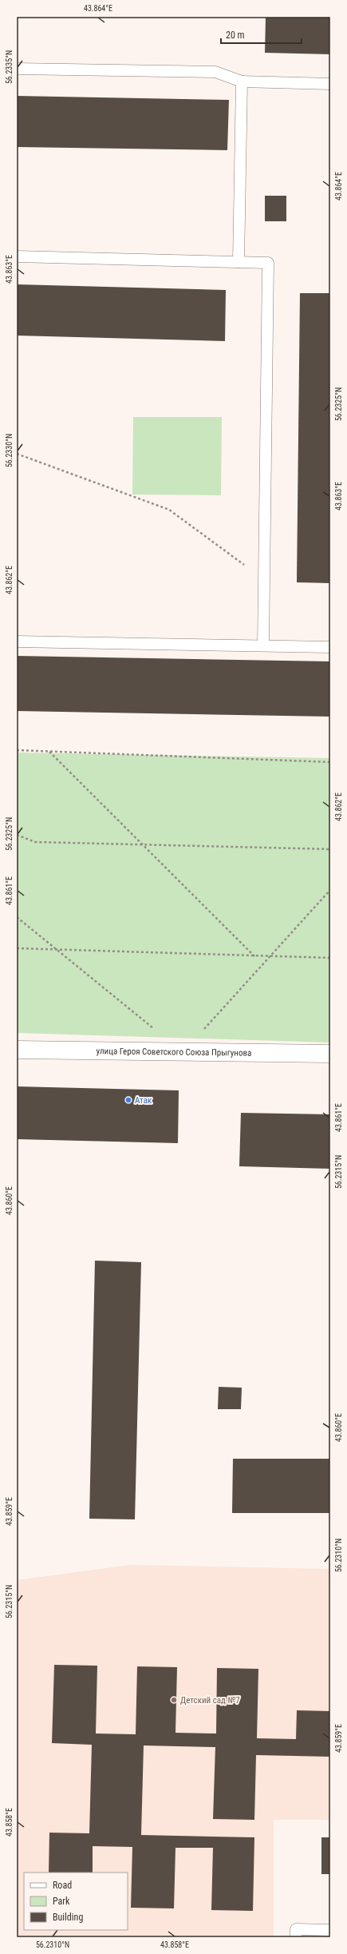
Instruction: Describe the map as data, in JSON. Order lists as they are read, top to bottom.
{
  "streets": {
    "street": ["улица Героя Советского Союза Прыгунова"]
  },
  "places": ["Атак", "Детский сад №7"],
  "legend": ["Road", "Park", "Building"],
  "scale_bar": "20 m",
  "coordinates": [
    "43.864°E",
    "56.2335°N",
    "43.863°E",
    "56.2325°N",
    "56.2330°N",
    "43.862°E",
    "43.861°E",
    "56.2315°N",
    "43.860°E",
    "43.859°E",
    "56.2310°N",
    "43.858°E"
  ]
}
